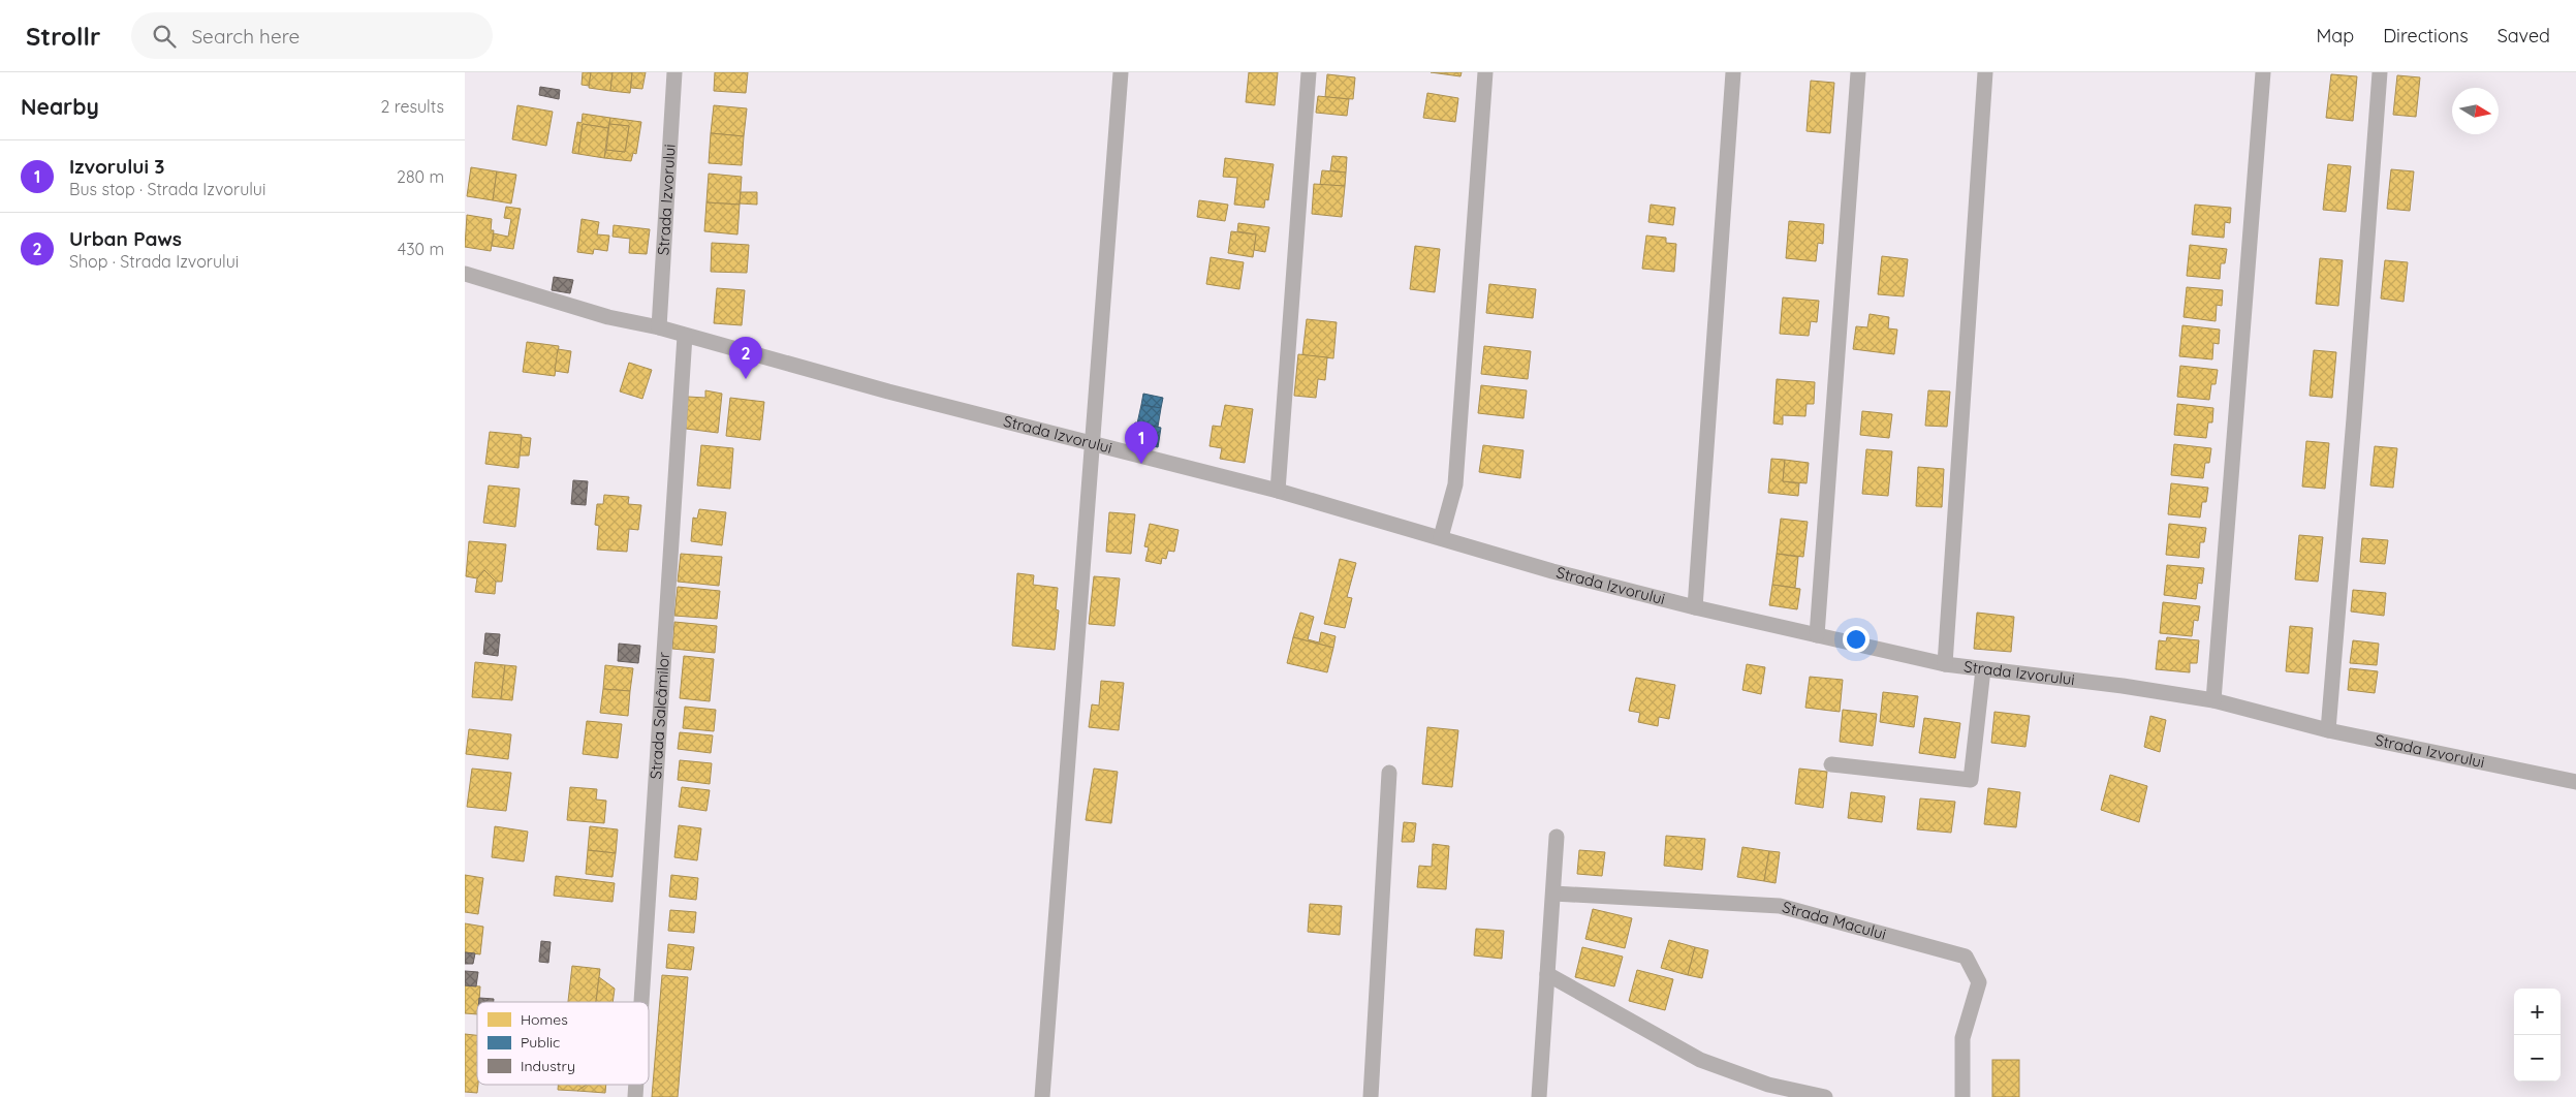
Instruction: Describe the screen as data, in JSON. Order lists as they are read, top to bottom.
{
  "streets": {
    "street": ["Strada Izvorului", "Strada Salcâmilor", "Strada Macului"]
  },
  "crossings": [
    ["Strada Izvorului", "Strada Salcâmilor"]
  ],
  "legend": ["Homes", "Public", "Industry"],
  "north": "right",
  "page": {
    "header": "Strollr",
    "search": "Search here",
    "nav": ["Map", "Directions", "Saved"],
    "heading": ["Nearby", "2 results"],
    "list": [
      {
        "mark": "1",
        "name": "Izvorului 3",
        "note": "Bus stop · Strada Izvorului",
        "value": "280 m"
      },
      {
        "mark": "2",
        "name": "Urban Paws",
        "note": "Shop · Strada Izvorului",
        "value": "430 m"
      }
    ],
    "pins": ["2", "1"],
    "map_buttons": ["+", "−"]
  }
}
